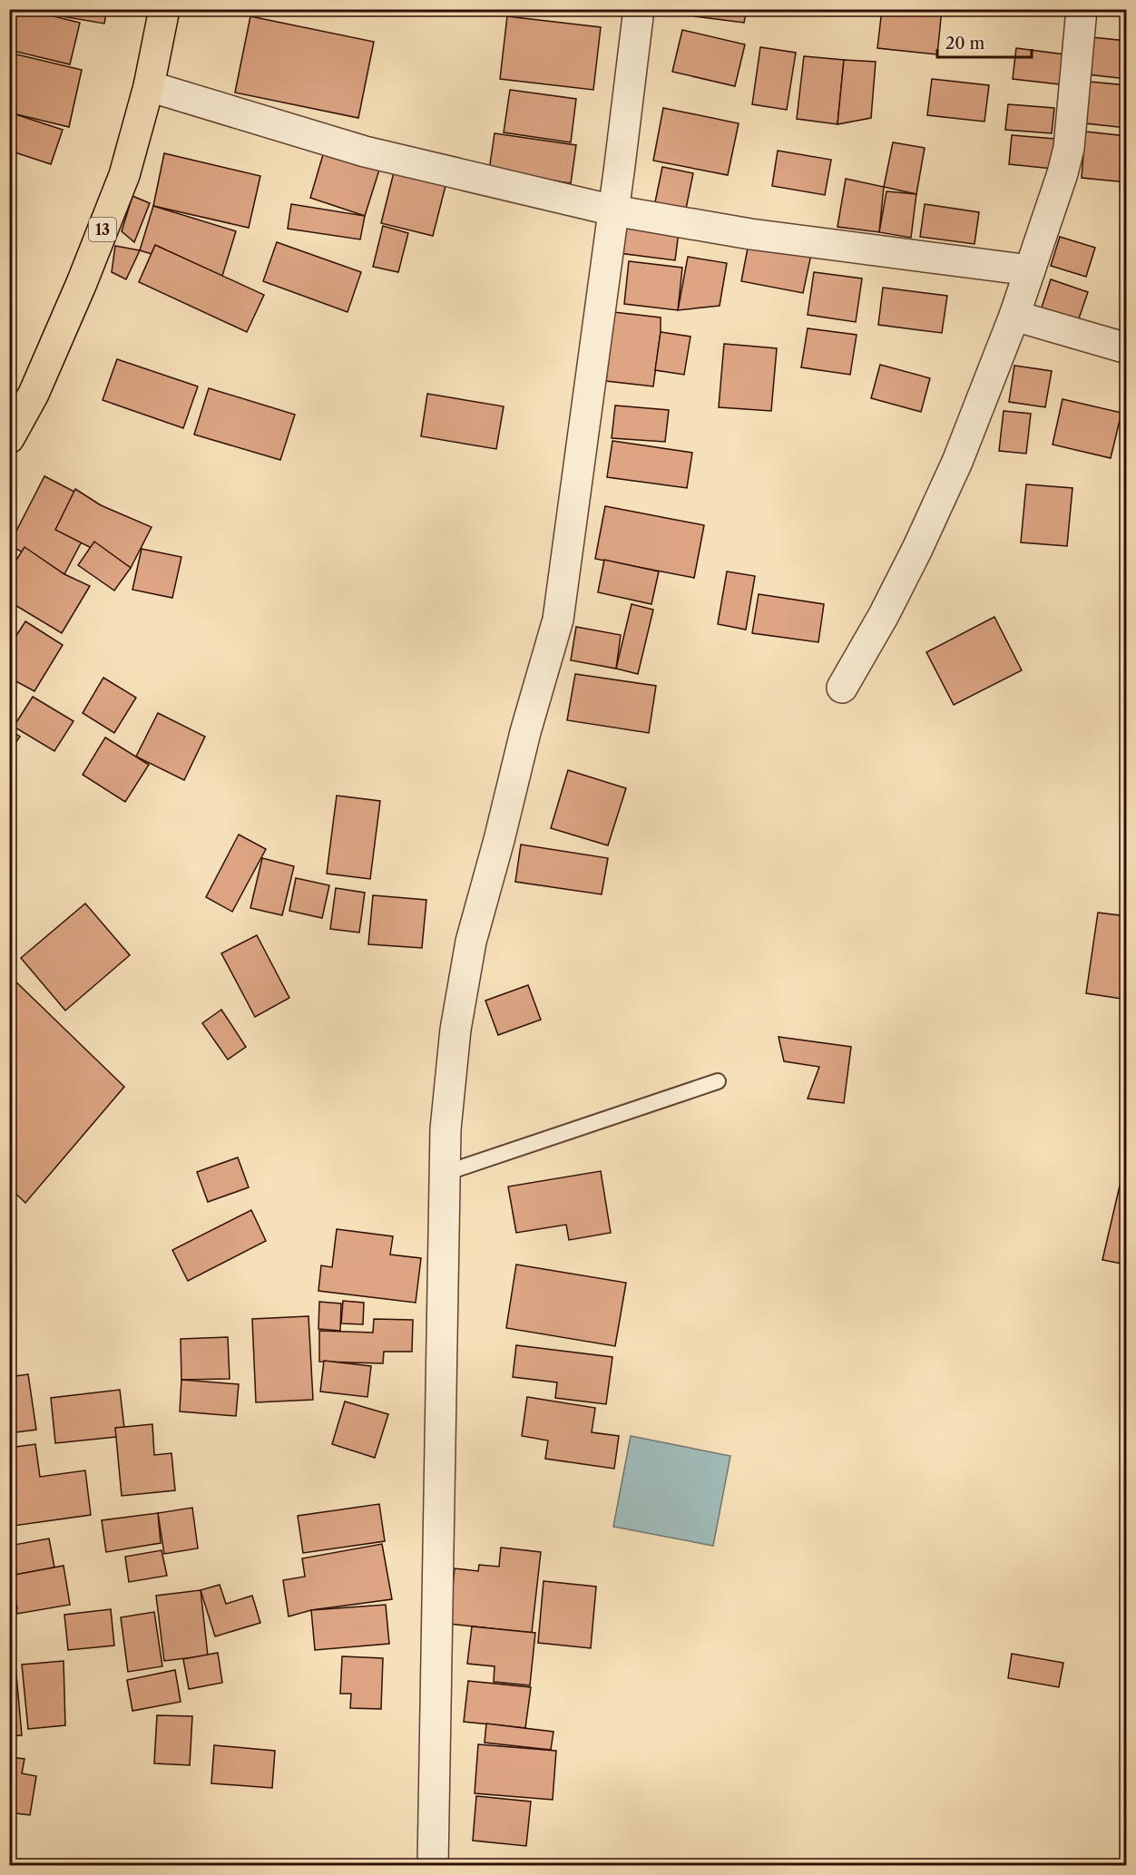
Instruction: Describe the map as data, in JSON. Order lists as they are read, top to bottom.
{
  "streets": {
    "highway": ["13"]
  },
  "scale_bar": "20 m"
}
